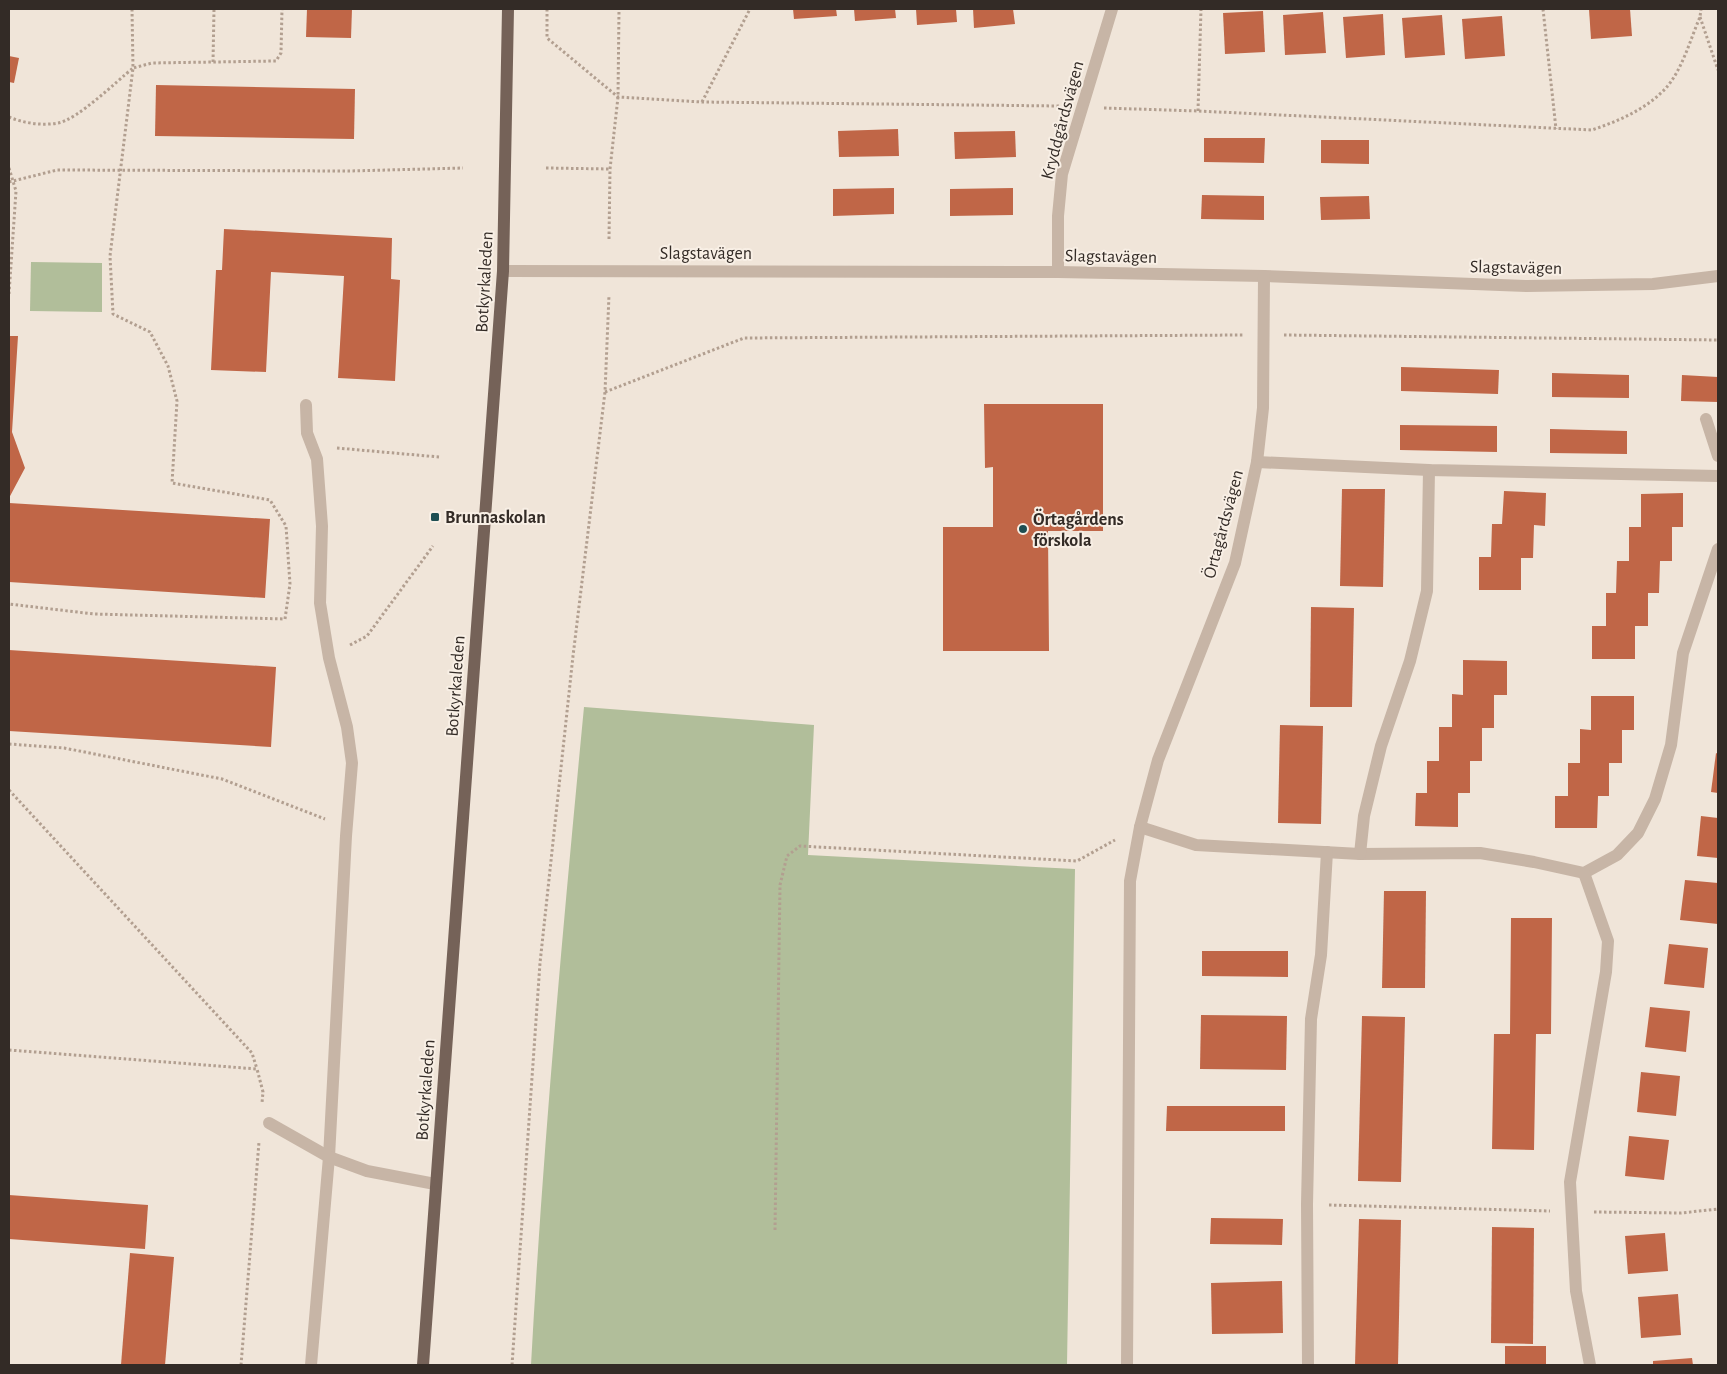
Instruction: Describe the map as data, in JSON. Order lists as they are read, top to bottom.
{
  "streets": {
    "main road": ["Botkyrkaleden"],
    "street": ["Kryddgårdsvägen", "Slagstavägen", "Örtagårdsvägen"]
  },
  "crossings": [
    ["Kryddgårdsvägen", "Slagstavägen"],
    ["Slagstavägen", "Botkyrkaleden"],
    ["Slagstavägen", "Örtagårdsvägen"]
  ],
  "places": {
    "transit": ["Brunnaskolan"],
    "other": ["Örtagårdens förskola"]
  }
}
